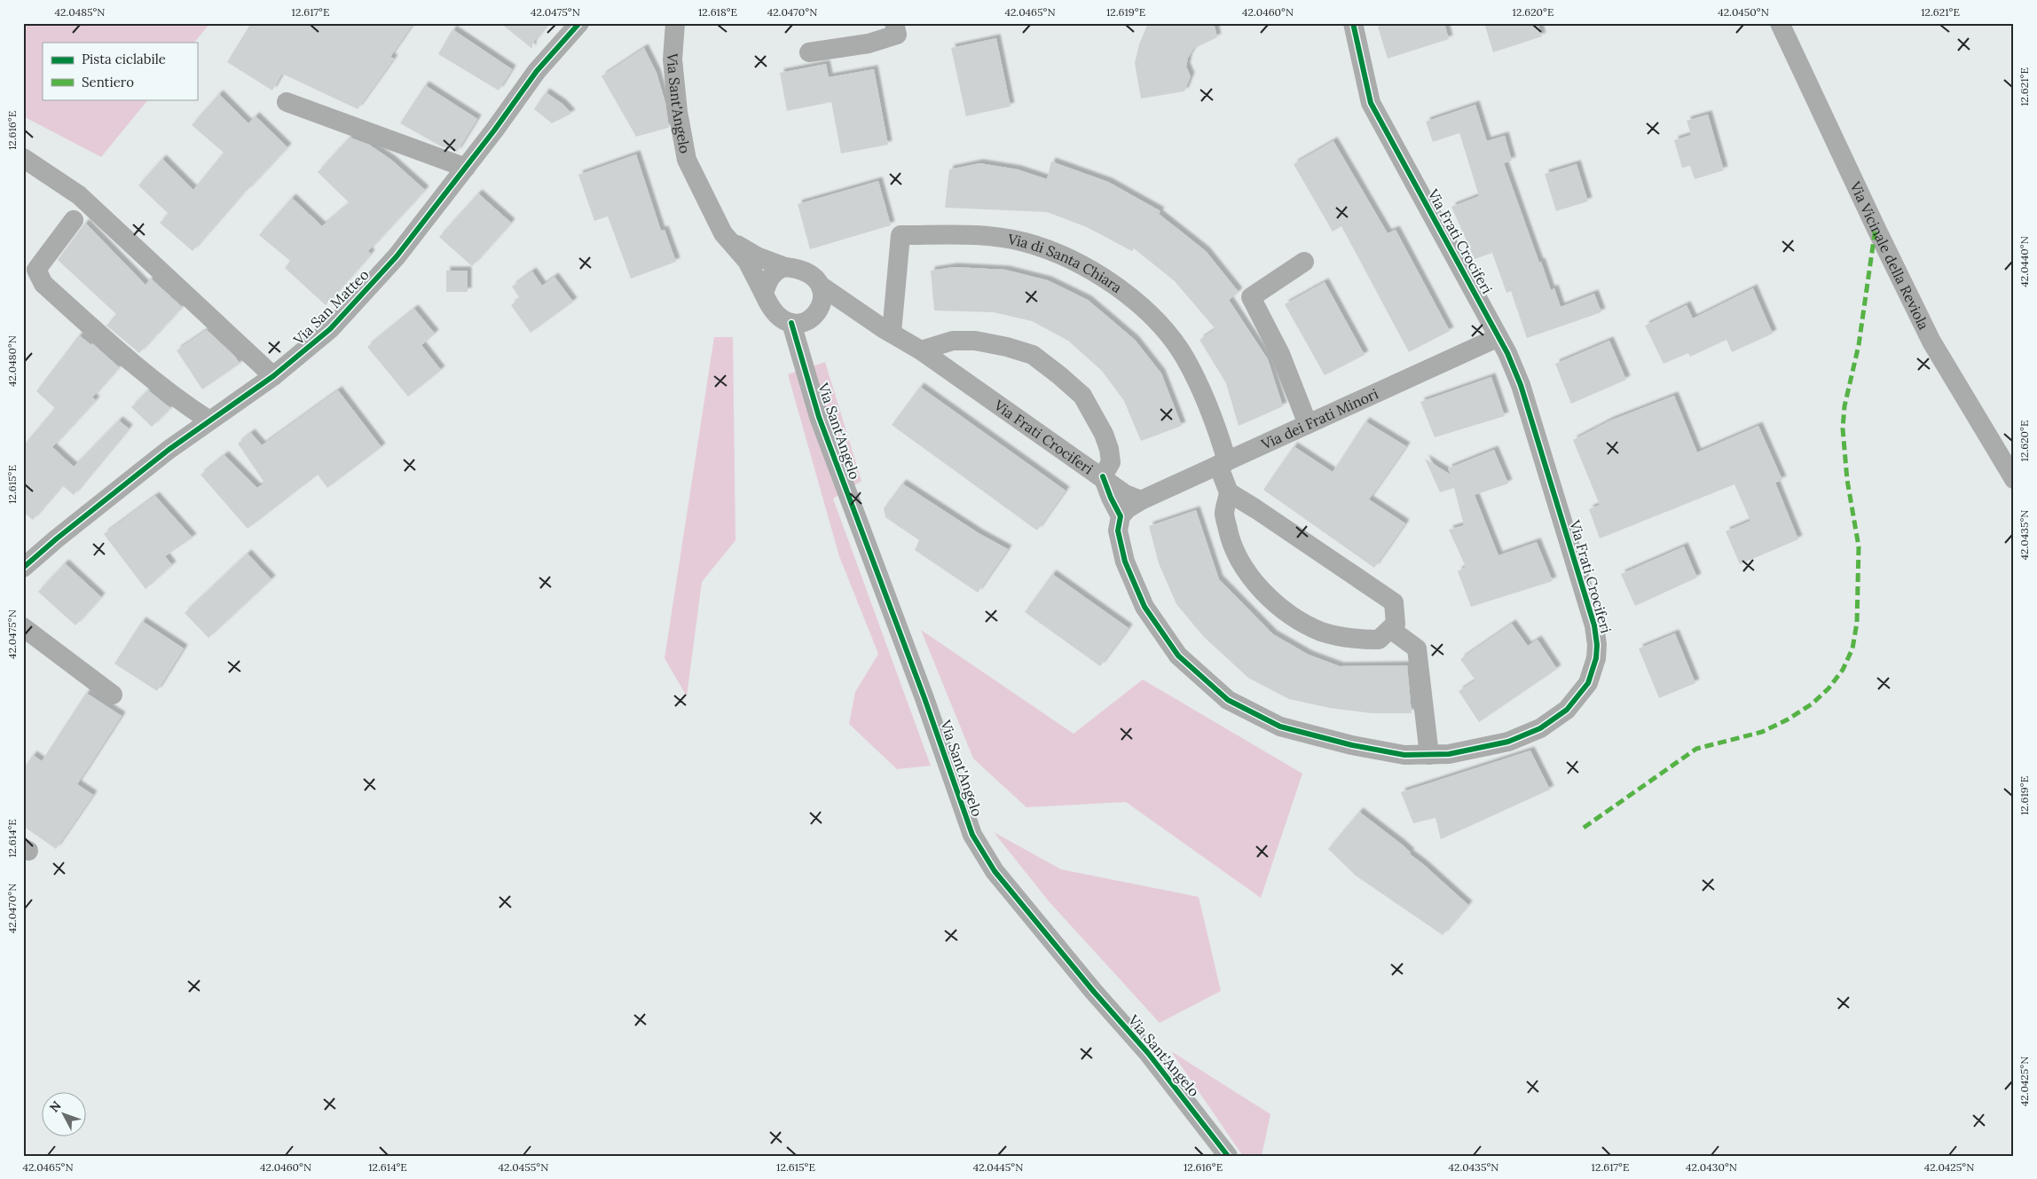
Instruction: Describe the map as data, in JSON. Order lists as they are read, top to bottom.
{
  "streets": {
    "street": [
      "Via Sant'Angelo",
      "Via Frati Crociferi",
      "Via Vicinale della Reviola",
      "Via di Santa Chiara",
      "Via San Matteo",
      "Via dei Frati Minori"
    ]
  },
  "crossings": [
    ["Via Sant'Angelo", "Via Frati Crociferi"],
    ["Via Frati Crociferi", "Via di Santa Chiara"],
    ["Via Frati Crociferi", "Via dei Frati Minori"],
    ["Via di Santa Chiara", "Via dei Frati Minori"]
  ],
  "legend": ["Pista ciclabile", "Sentiero"],
  "north": "top left",
  "coordinates": [
    "42.0485°N",
    "12.617°E",
    "42.0475°N",
    "12.618°E",
    "42.0470°N",
    "42.0465°N",
    "12.619°E",
    "42.0460°N",
    "12.620°E",
    "42.0450°N",
    "12.621°E",
    "12.616°E",
    "42.0440°N",
    "42.0480°N",
    "12.615°E",
    "42.0435°N",
    "12.614°E",
    "42.0425°N",
    "42.0455°N",
    "42.0445°N",
    "42.0430°N"
  ]
}
